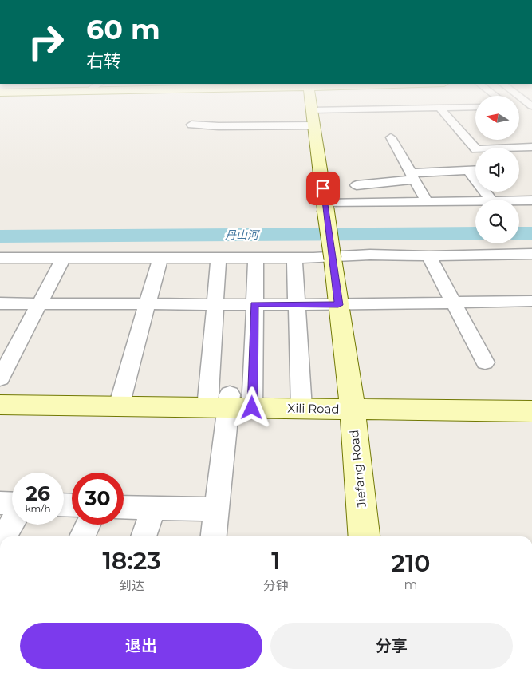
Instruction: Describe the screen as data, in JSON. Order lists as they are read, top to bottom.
{
  "streets": {
    "street": ["Xili Road", "Jiefang Road"]
  },
  "crossings": [
    ["Xili Road", "Jiefang Road"]
  ],
  "water": ["丹山河"],
  "north": "left",
  "page": {
    "turn": ["60 m", "右转"],
    "speed": "26 km/h",
    "limit": "30",
    "eta": [
      "18:23",
      "到达",
      "1",
      "分钟",
      "210",
      "m"
    ],
    "buttons": ["退出", "分享"]
  }
}
